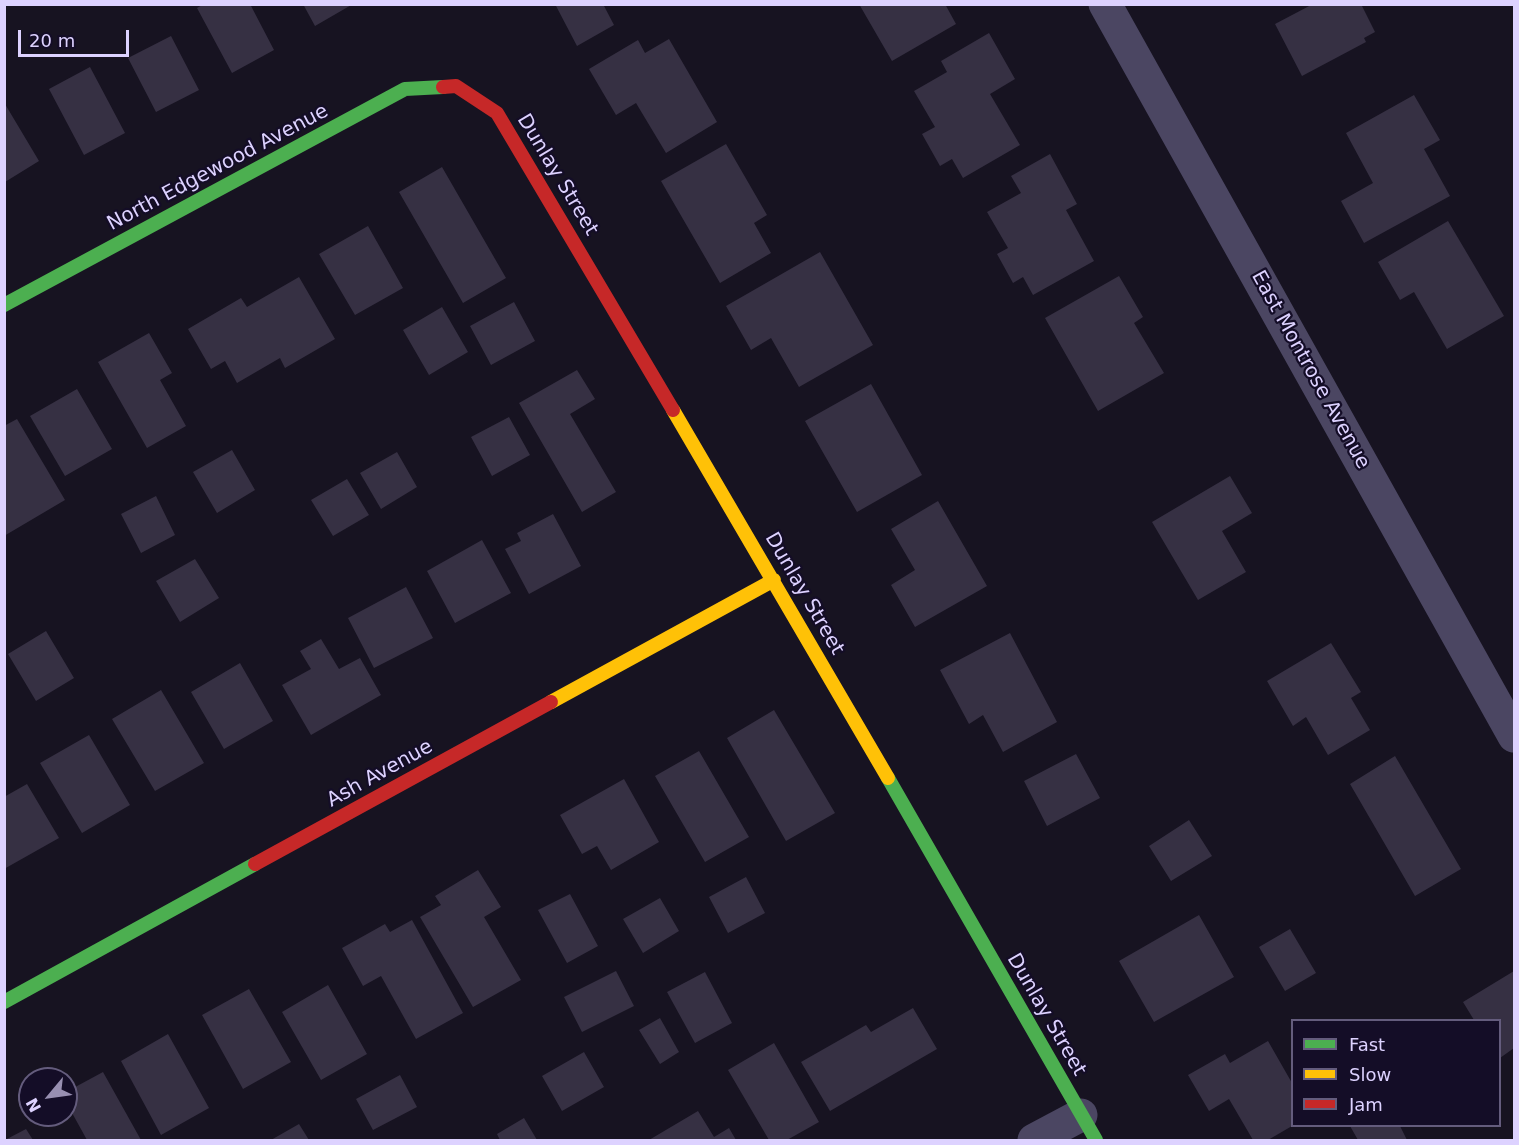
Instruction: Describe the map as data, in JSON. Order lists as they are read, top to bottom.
{
  "streets": {
    "street": [
      "North Edgewood Avenue",
      "Dunlay Street",
      "East Montrose Avenue",
      "Ash Avenue"
    ]
  },
  "crossings": [
    ["North Edgewood Avenue", "Dunlay Street"],
    ["Dunlay Street", "Ash Avenue"]
  ],
  "legend": ["Fast", "Slow", "Jam"],
  "scale_bar": "20 m",
  "north": "bottom left"
}
